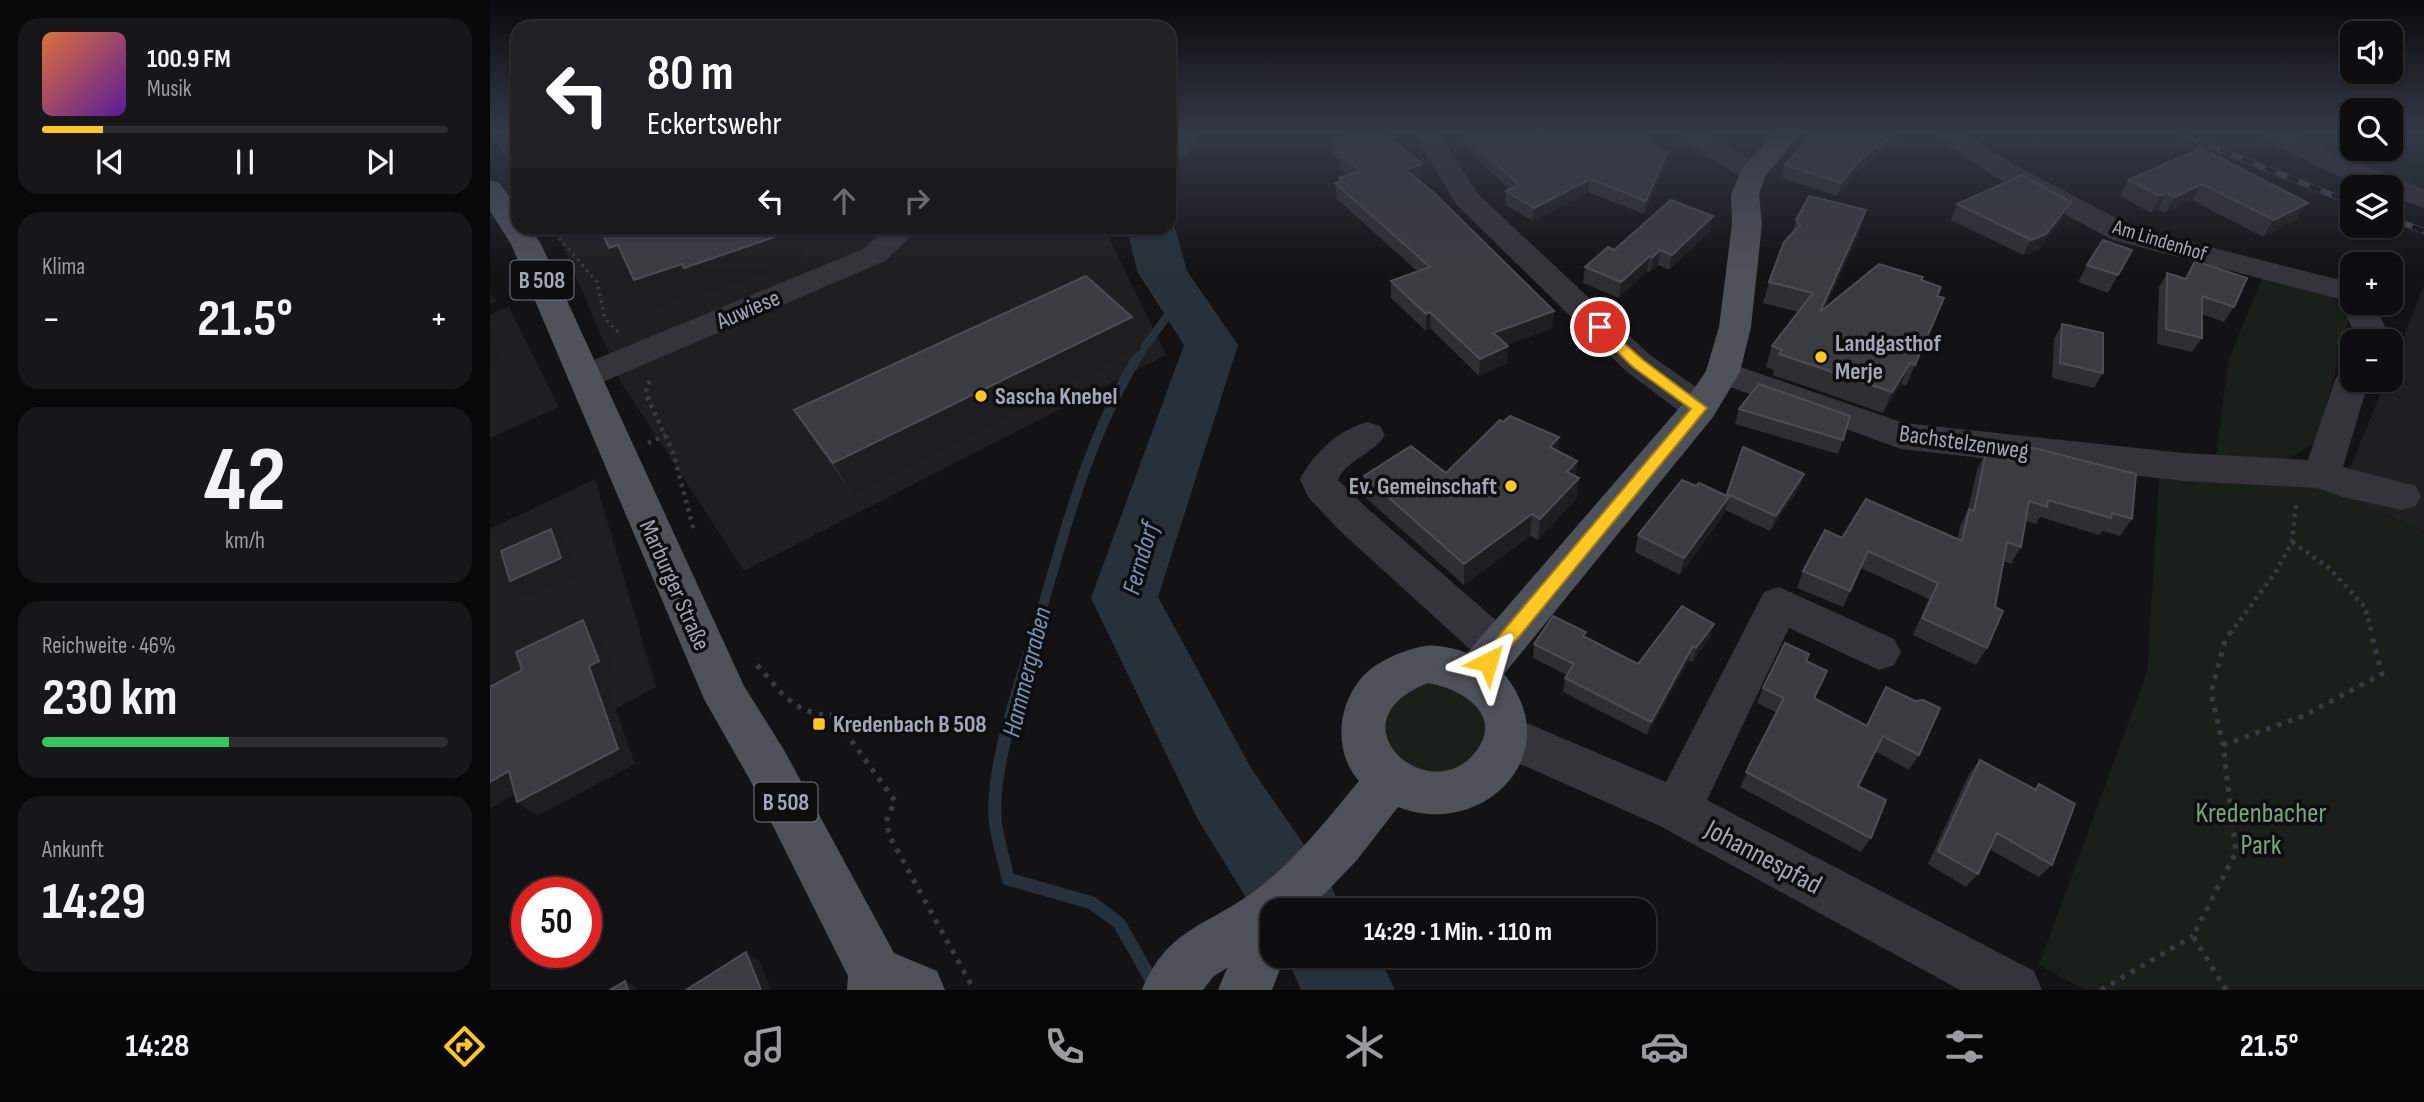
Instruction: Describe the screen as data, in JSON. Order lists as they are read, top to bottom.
{
  "streets": {
    "main road": ["B 508", "Marburger Straße"],
    "street": [
      "Am Lindenhof",
      "Auwiese",
      "Bachstelzenweg",
      "Johannespfad"
    ]
  },
  "crossings": [
    ["Auwiese", "Marburger Straße"]
  ],
  "water": ["Ferndorf", "Hammergraben"],
  "parks": ["Kredenbacher Park"],
  "places": {
    "other": ["Landgasthof Merje", "Sascha Knebel", "Ev. Gemeinschaft"],
    "transit": ["Kredenbach B 508"]
  },
  "page": {
    "map_buttons": ["+", "−"],
    "turn": ["80 m", "Eckertswehr"],
    "song": ["100.9 FM", "Musik"],
    "tile": [
      "Klima",
      ["42", "km/h"],
      ["Reichweite · 46%", "230 km"],
      ["Ankunft", "14:29"]
    ],
    "heat": ["−", "21.5°", "+"],
    "limit": "50",
    "trip": "14:29 · 1 Min. · 110 m",
    "tabs": ["14:28", "21.5°"]
  }
}
